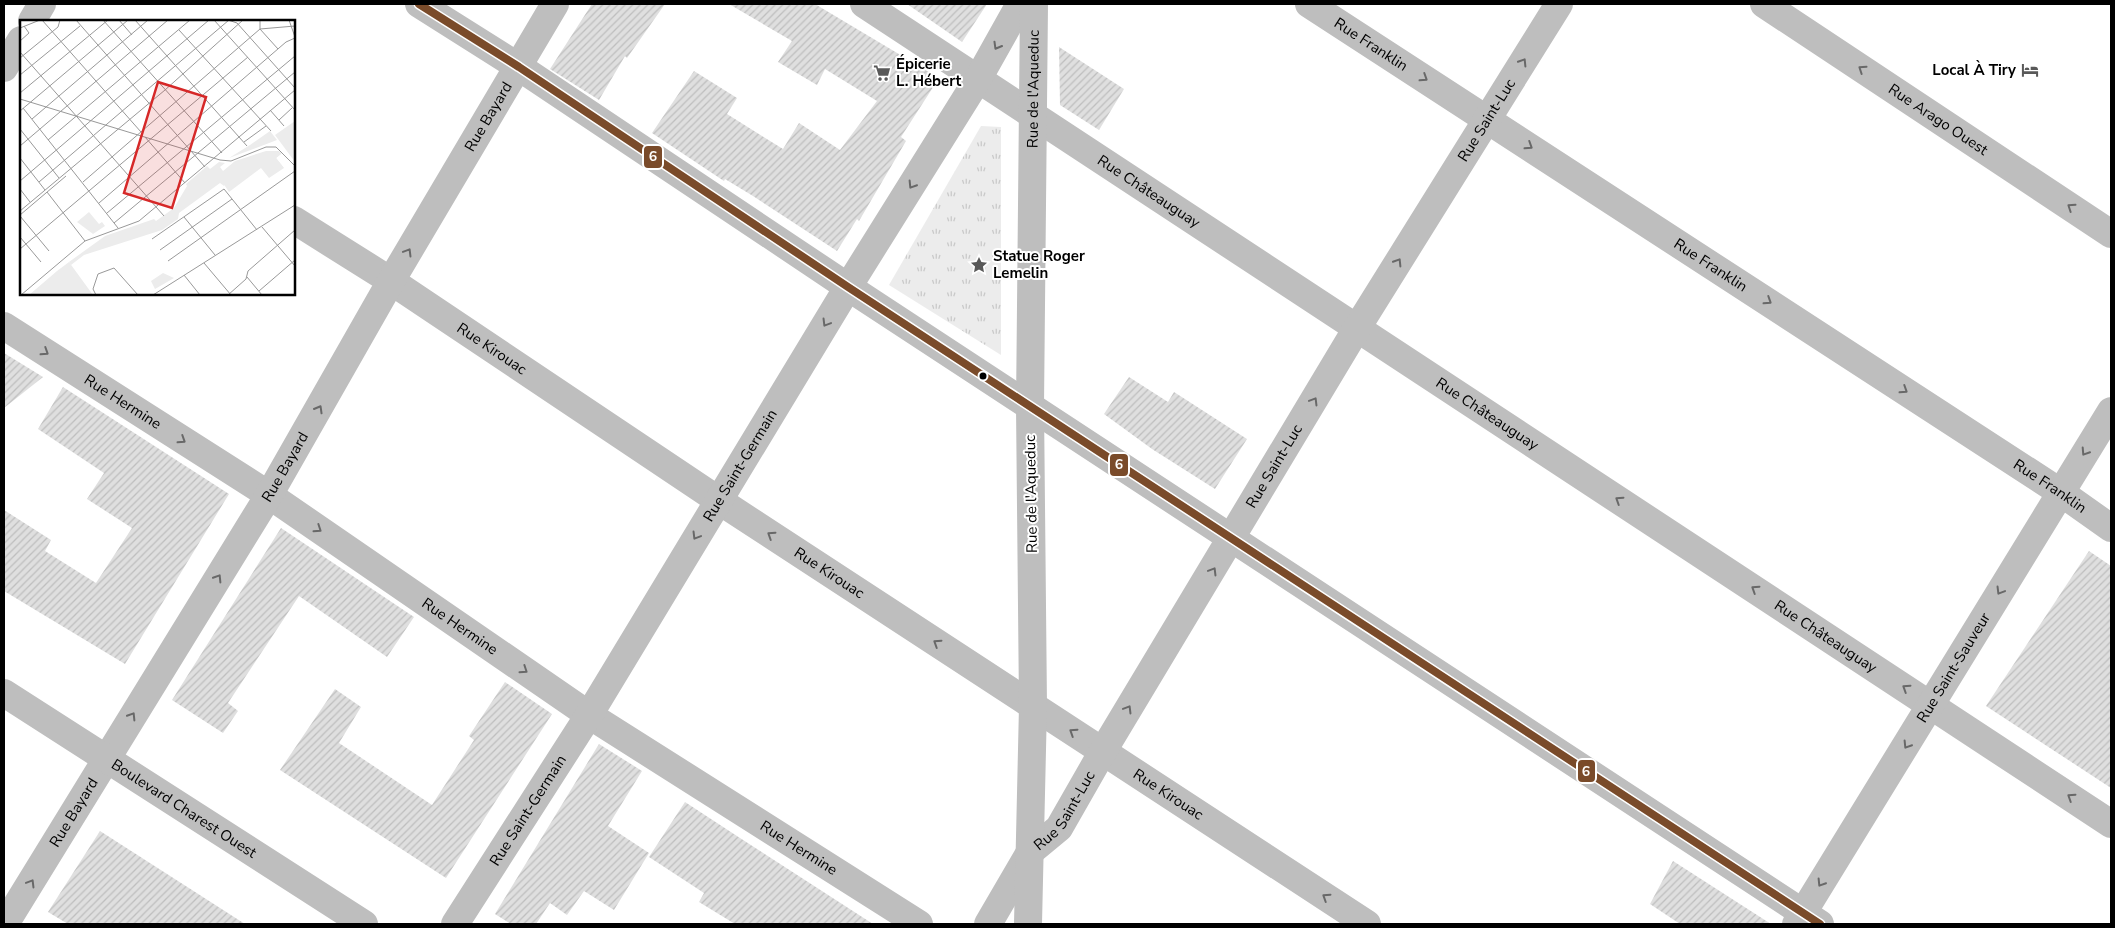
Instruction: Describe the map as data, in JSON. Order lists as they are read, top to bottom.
{
  "streets": {
    "street": [
      "Rue Franklin",
      "Rue de l'Aqueduc",
      "Rue Bayard",
      "Rue Arago Ouest",
      "Rue Saint-Luc",
      "Rue Châteauguay",
      "Rue Kirouac",
      "Rue Hermine",
      "Rue Saint-Germain",
      "Rue Saint-Sauveur",
      "Boulevard Charest Ouest"
    ]
  },
  "crossings": [
    ["Rue Franklin", "Rue Saint-Luc"],
    ["Rue Franklin", "Rue Saint-Sauveur"],
    ["Rue de l'Aqueduc", "Rue Saint-Luc"],
    ["Rue de l'Aqueduc", "Rue Châteauguay"],
    ["Rue de l'Aqueduc", "Rue Kirouac"],
    ["Rue Bayard", "Rue Kirouac"],
    ["Rue Bayard", "Rue Hermine"],
    ["Rue Bayard", "Boulevard Charest Ouest"],
    ["Rue Saint-Luc", "Rue Châteauguay"],
    ["Rue Saint-Luc", "Rue Kirouac"],
    ["Rue Châteauguay", "Rue Saint-Germain"],
    ["Rue Châteauguay", "Rue Saint-Sauveur"],
    ["Rue Kirouac", "Rue Saint-Germain"],
    ["Rue Hermine", "Rue Saint-Germain"]
  ],
  "one_way": [
    "Rue Franklin",
    "Rue Bayard",
    "Rue Arago Ouest",
    "Rue Saint-Luc",
    "Rue Hermine",
    "Rue Saint-Germain",
    "Rue Saint-Sauveur"
  ],
  "places": {
    "hotel": ["Local À Tiry"],
    "supermarket": ["Épicerie L. Hébert"],
    "place": ["Statue Roger Lemelin"]
  },
  "lines": ["transit line 6"]
}
